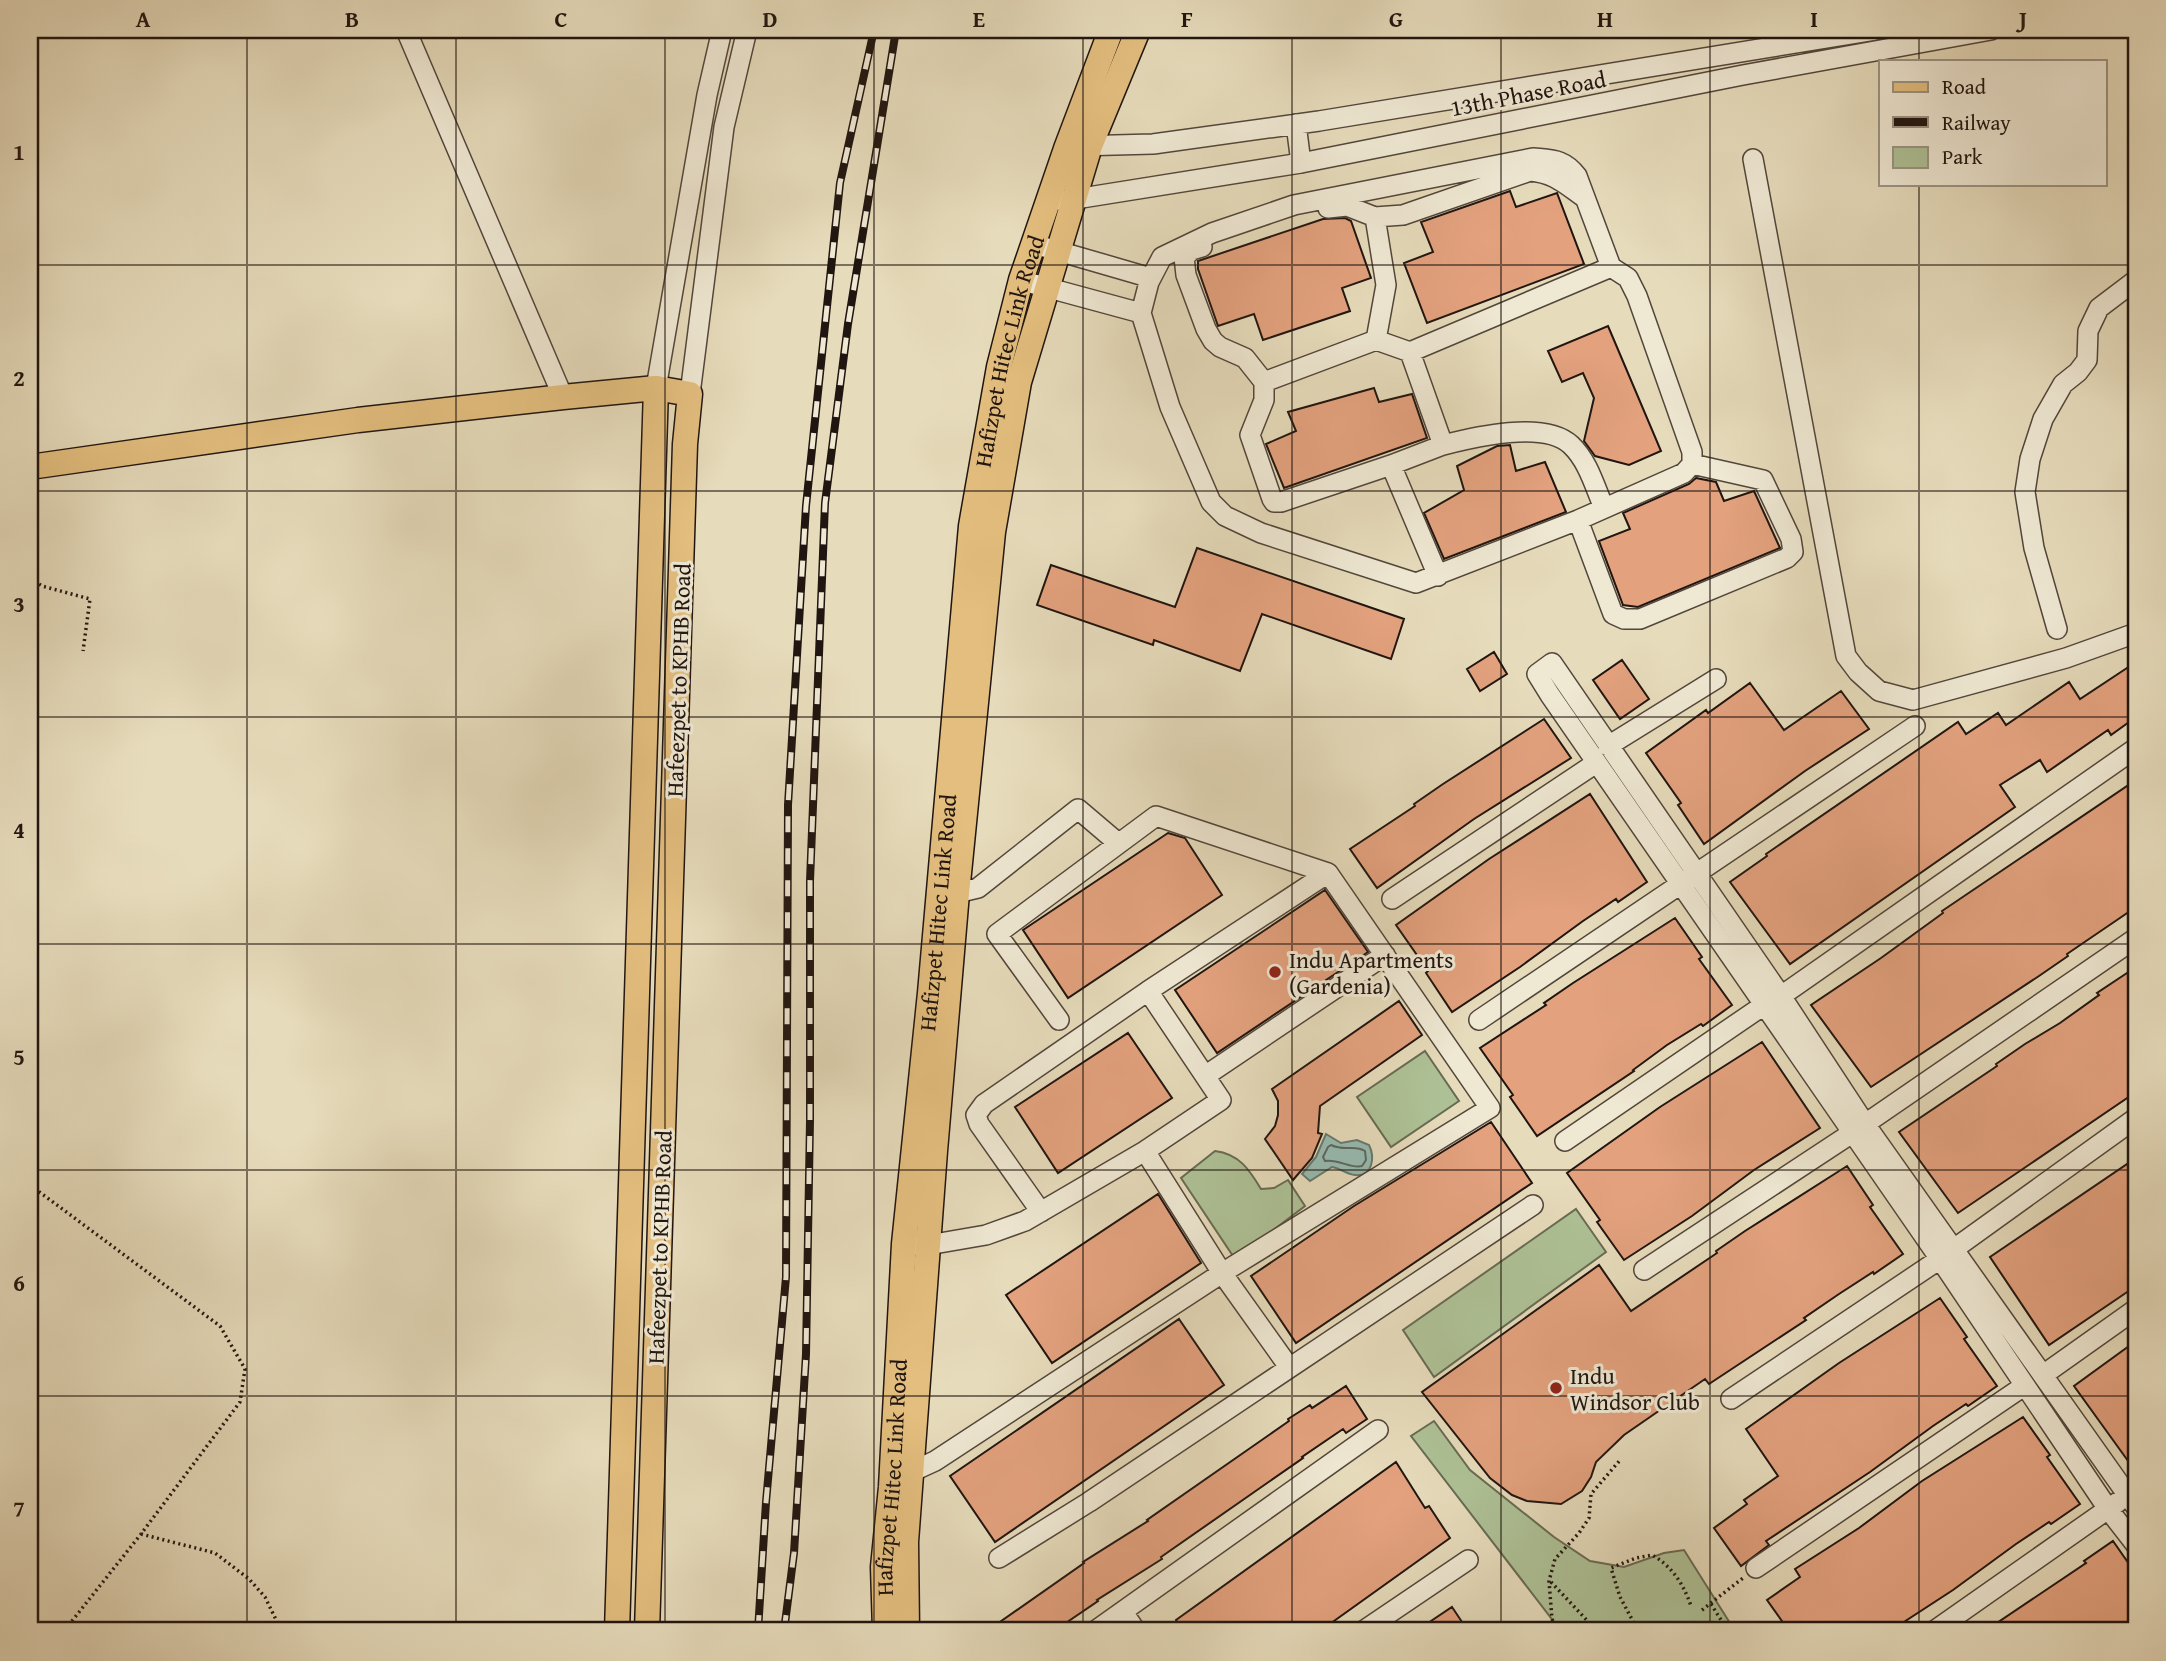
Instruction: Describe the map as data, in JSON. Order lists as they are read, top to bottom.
{
  "streets": {
    "main road": ["Hafizpet Hitec Link Road", "Hafeezpet to KPHB Road"],
    "street": ["13th Phase Road"]
  },
  "crossings": [
    ["13th Phase Road", "Hafizpet Hitec Link Road"]
  ],
  "places": ["Indu Apartments (Gardenia)", "Indu Windsor Club"],
  "legend": ["Road", "Railway", "Park"],
  "grid": {
    "columns": [
      "A",
      "B",
      "C",
      "D",
      "E",
      "F",
      "G",
      "H",
      "I",
      "J"
    ],
    "rows": [
      "1",
      "2",
      "3",
      "4",
      "5",
      "6",
      "7"
    ]
  }
}
